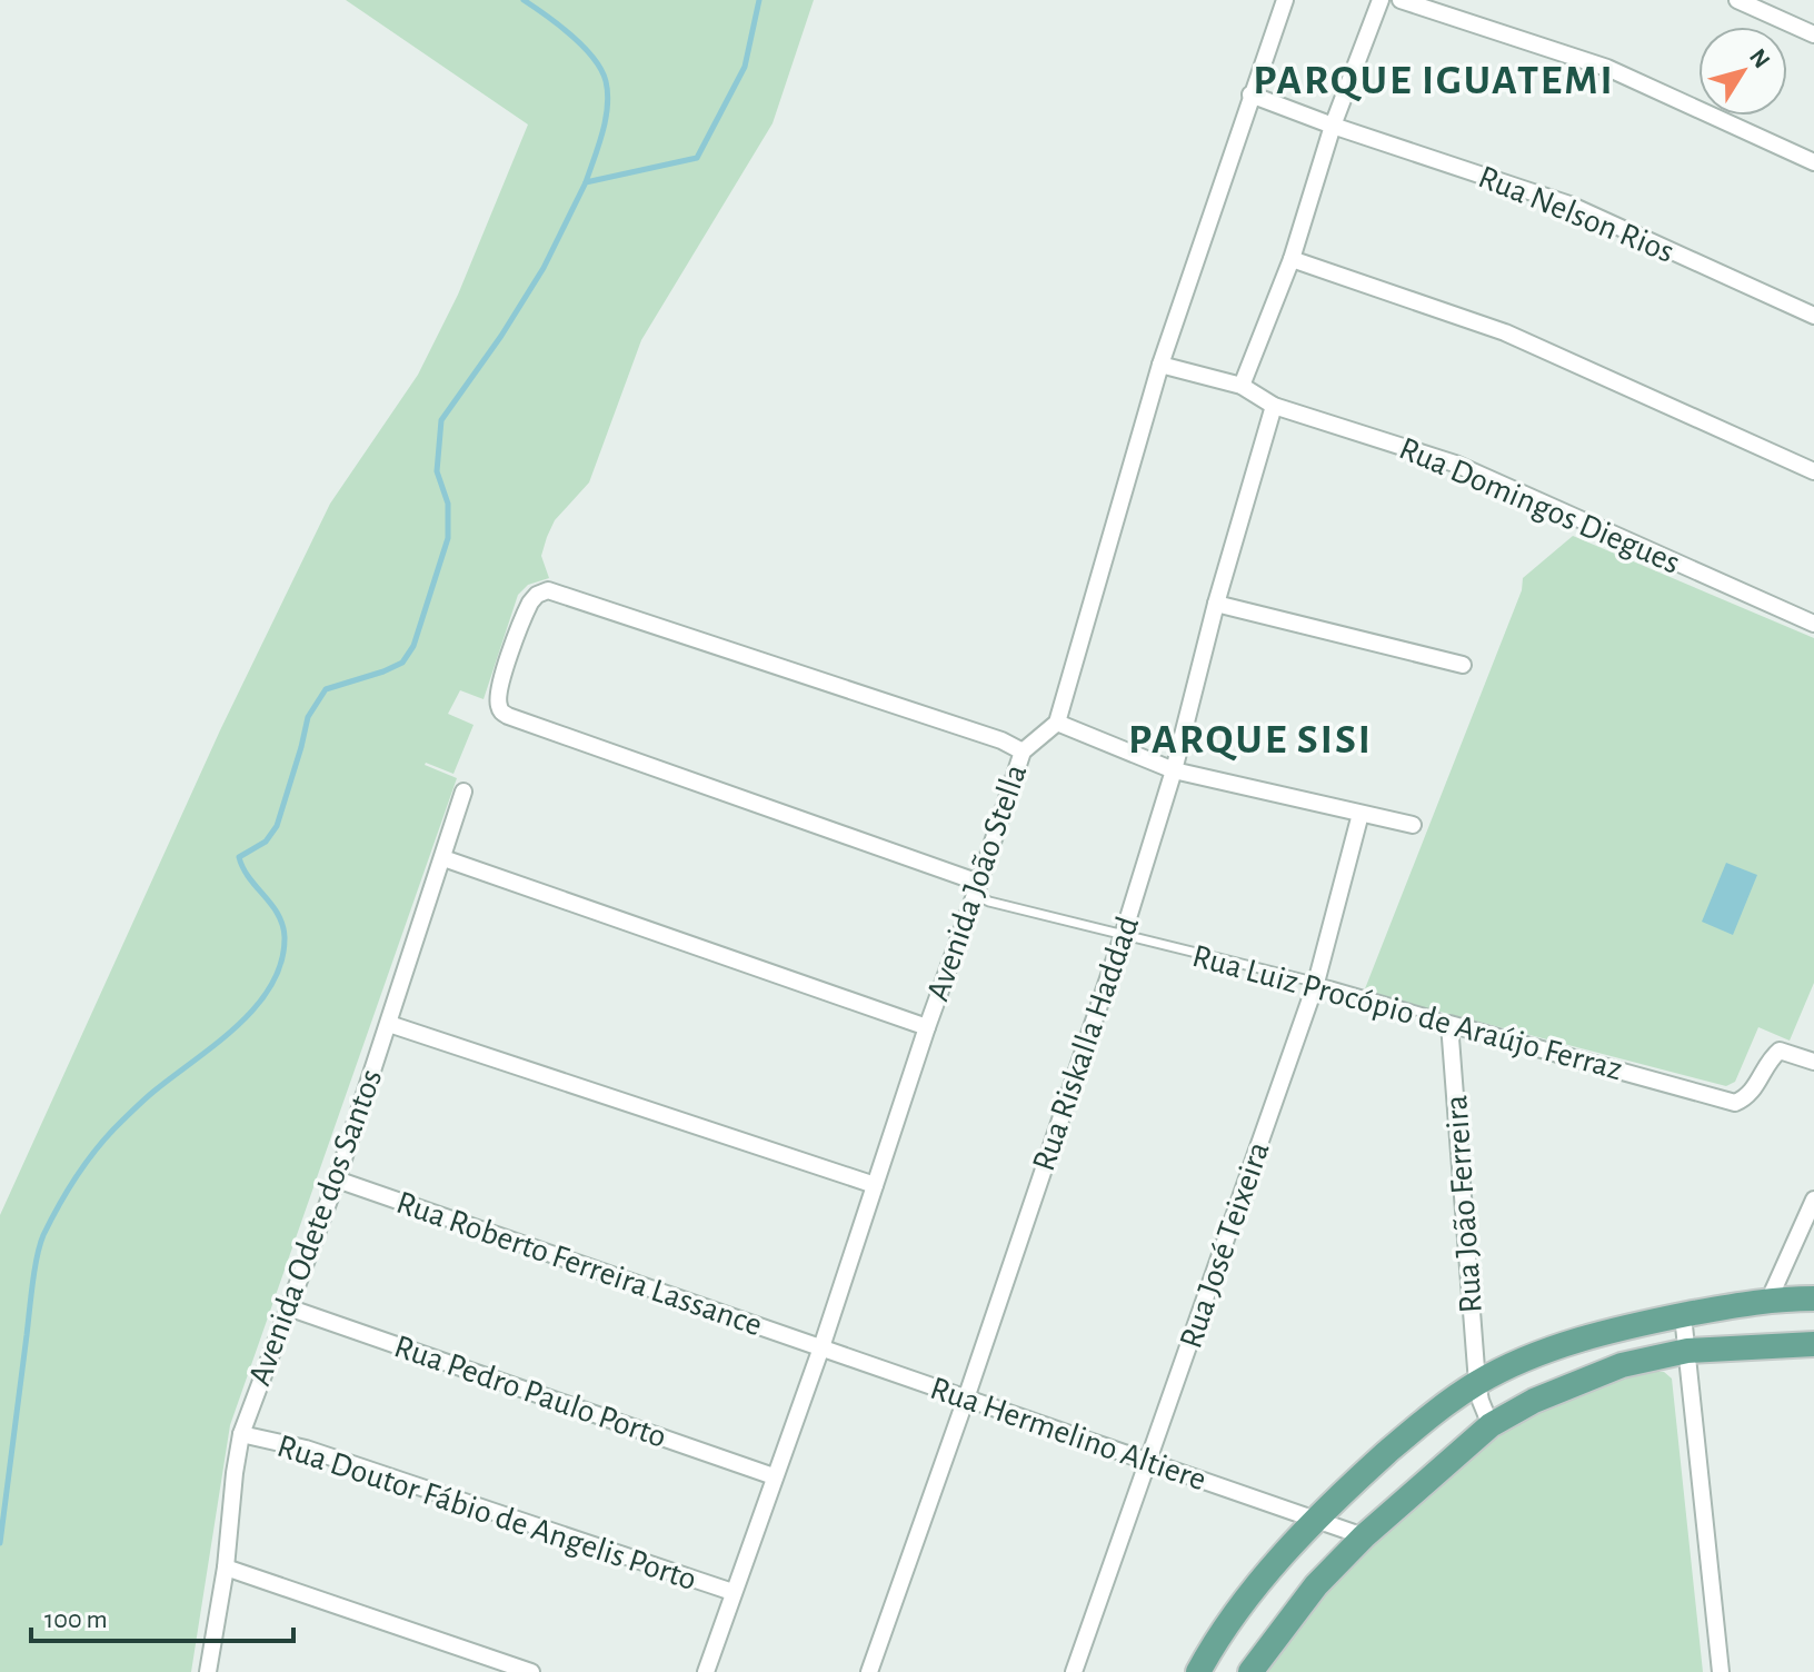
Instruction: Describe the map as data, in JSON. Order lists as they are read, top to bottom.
{
  "streets": {
    "street": [
      "Rua Nelson Rios",
      "Rua Domingos Diegues",
      "Avenida João Stella",
      "Rua Luiz Procópio de Araújo Ferraz",
      "Rua Riskalla Haddad",
      "Rua João Ferreira",
      "Avenida Odete dos Santos",
      "Rua José Teixeira",
      "Rua Roberto Ferreira Lassance",
      "Rua Pedro Paulo Porto",
      "Rua Hermelino Altiere",
      "Rua Doutor Fábio de Angelis Porto"
    ]
  },
  "crossings": [
    ["Rua Domingos Diegues", "Rua Riskalla Haddad"],
    ["Avenida João Stella", "Rua Luiz Procópio de Araújo Ferraz"],
    ["Avenida João Stella", "Rua Roberto Ferreira Lassance"],
    ["Avenida João Stella", "Rua Pedro Paulo Porto"],
    ["Avenida João Stella", "Rua Hermelino Altiere"],
    ["Avenida João Stella", "Rua Doutor Fábio de Angelis Porto"],
    ["Rua Luiz Procópio de Araújo Ferraz", "Rua Riskalla Haddad"],
    ["Rua Luiz Procópio de Araújo Ferraz", "Rua João Ferreira"],
    ["Rua Luiz Procópio de Araújo Ferraz", "Rua José Teixeira"],
    ["Rua Riskalla Haddad", "Rua Hermelino Altiere"],
    ["Avenida Odete dos Santos", "Rua Roberto Ferreira Lassance"],
    ["Avenida Odete dos Santos", "Rua Pedro Paulo Porto"],
    ["Avenida Odete dos Santos", "Rua Doutor Fábio de Angelis Porto"],
    ["Rua José Teixeira", "Rua Hermelino Altiere"],
    ["Rua Roberto Ferreira Lassance", "Rua Hermelino Altiere"]
  ],
  "districts": ["PARQUE IGUATEMI", "PARQUE SISI"],
  "scale_bar": "100 m",
  "north": "top right"
}
